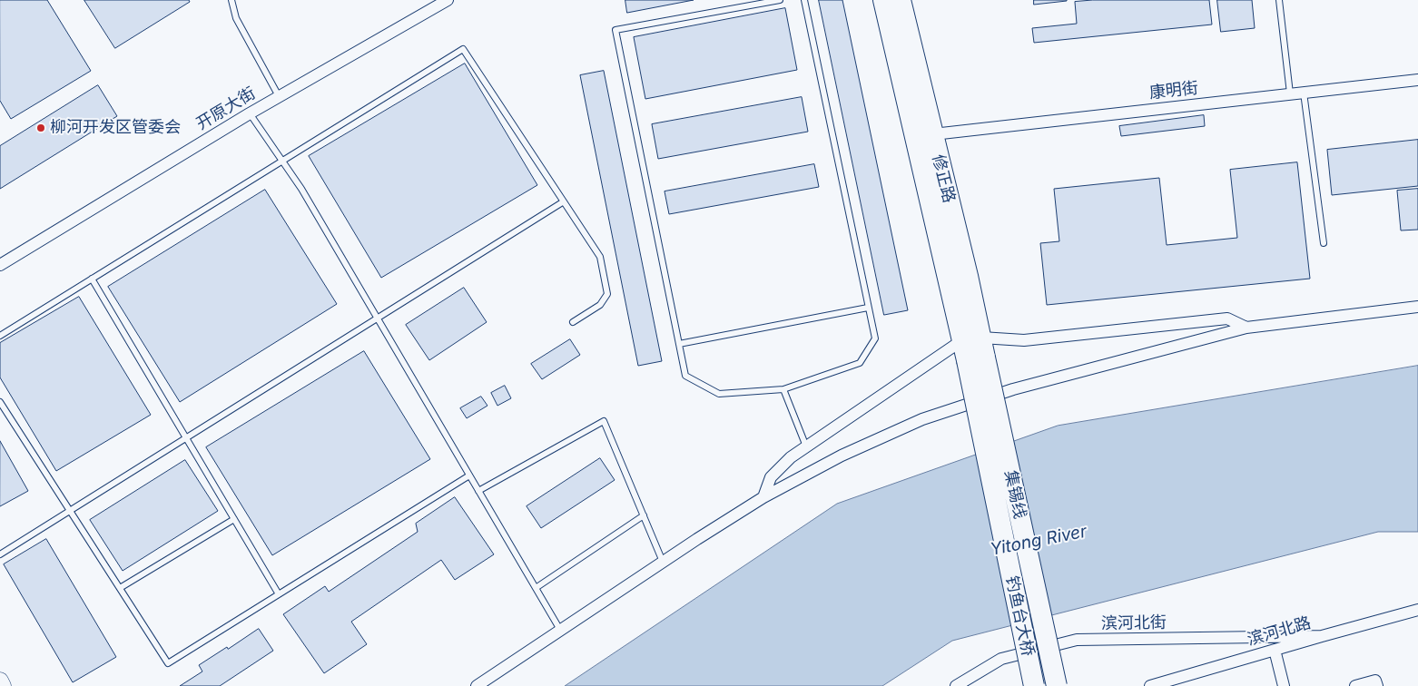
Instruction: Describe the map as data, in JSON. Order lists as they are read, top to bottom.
{
  "streets": {
    "highway": ["修正路", "集锡线", "钓鱼台大桥"],
    "street": [
      "康明街",
      "开原大街",
      "滨河北街",
      "滨河北路"
    ]
  },
  "crossings": [
    ["康明街", "修正路"],
    ["修正路", "集锡线"],
    ["集锡线", "钓鱼台大桥"],
    ["滨河北街", "滨河北路"]
  ],
  "water": ["Yitong River"],
  "places": ["柳河开发区管委会"]
}
